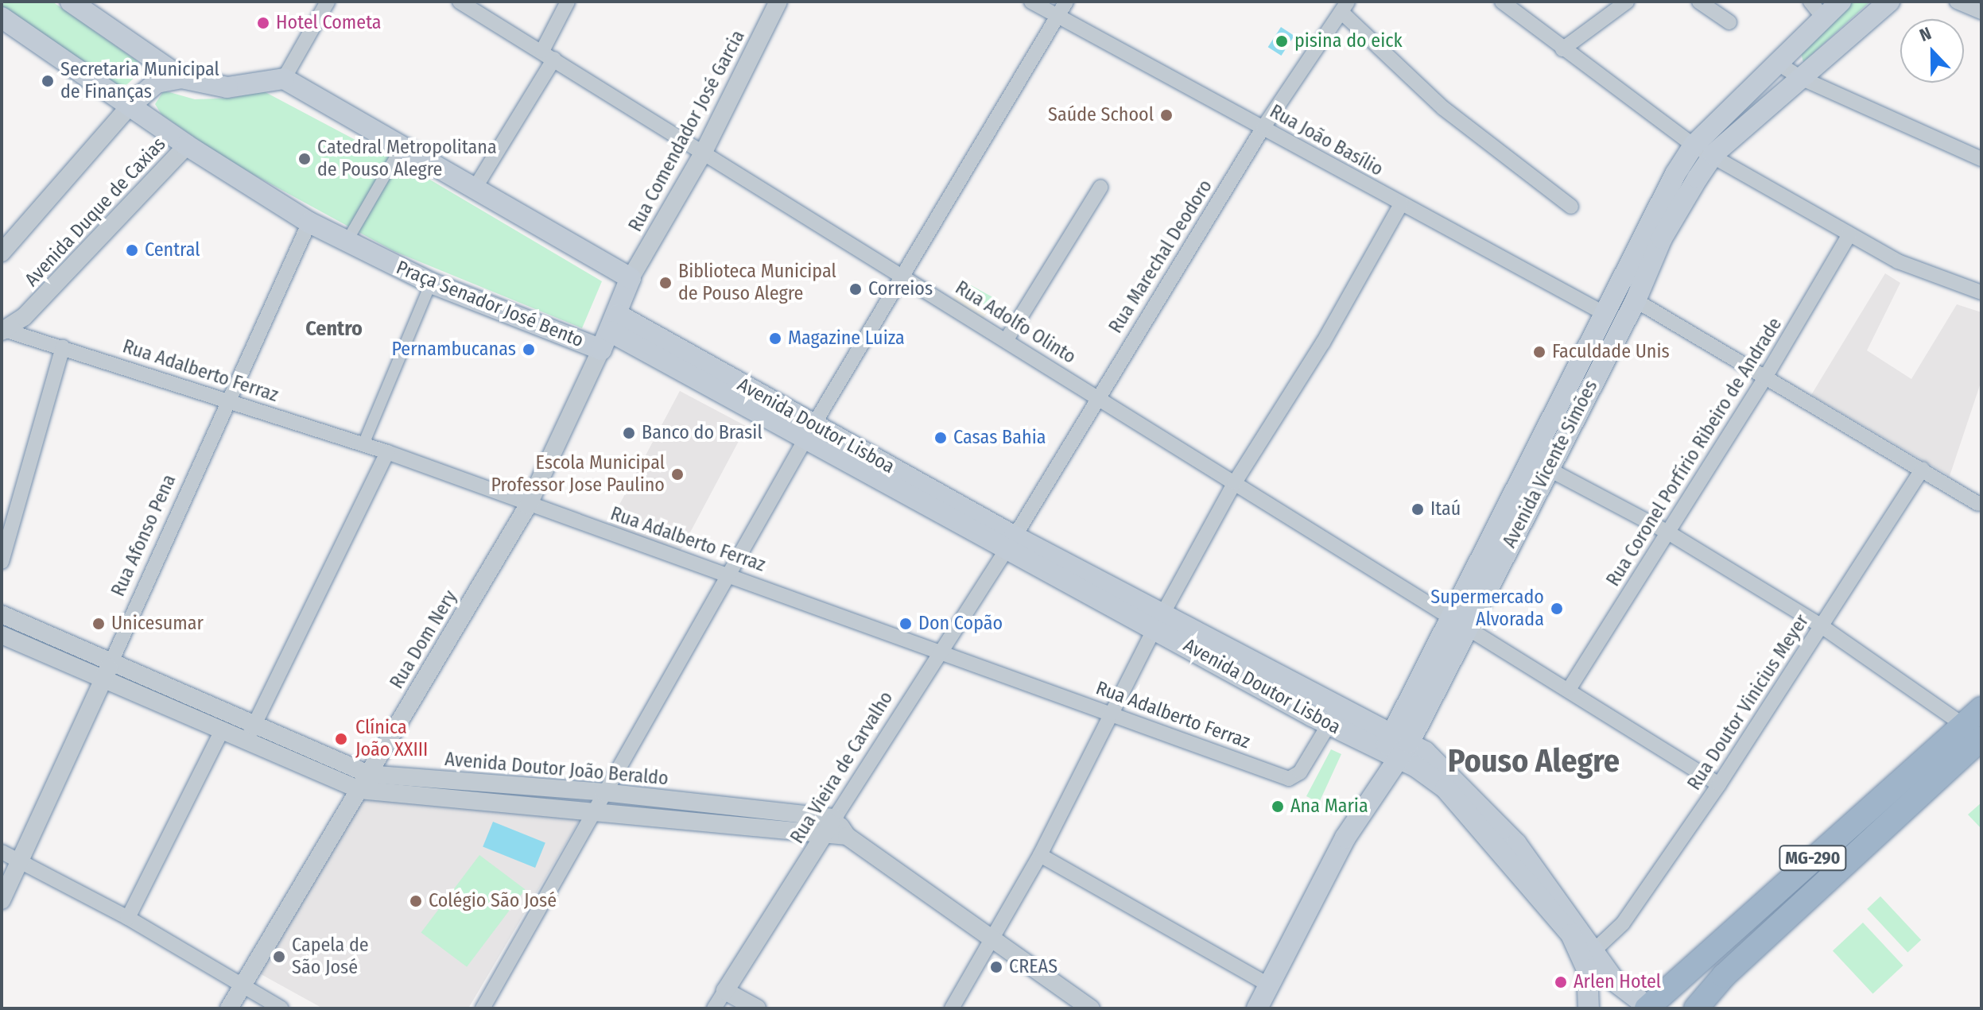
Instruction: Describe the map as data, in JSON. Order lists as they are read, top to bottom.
{
  "streets": {
    "highway": ["MG-290"],
    "main road": ["Praça Senador José Bento", "Avenida Doutor Lisboa", "Avenida Vicente Simões"],
    "street": [
      "Rua Comendador José Garcia",
      "Rua João Basílio",
      "Avenida Duque de Caxias",
      "Rua Marechal Deodoro",
      "Rua Adolfo Olinto",
      "Rua Adalberto Ferraz",
      "Rua Coronel Porfírio Ribeiro de Andrade",
      "Rua Afonso Pena",
      "Rua Dom Nery",
      "Rua Doutor Vinicius Meyer",
      "Rua Vieira de Carvalho",
      "Avenida Doutor João Beraldo"
    ]
  },
  "crossings": [
    ["Rua Comendador José Garcia", "Rua Adolfo Olinto"],
    ["Rua João Basílio", "Rua Marechal Deodoro"],
    ["Rua João Basílio", "Avenida Vicente Simões"],
    ["Avenida Duque de Caxias", "Praça Senador José Bento"],
    ["Avenida Duque de Caxias", "Rua Adalberto Ferraz"],
    ["Rua Marechal Deodoro", "Rua Adolfo Olinto"],
    ["Rua Marechal Deodoro", "Avenida Doutor Lisboa"],
    ["Rua Marechal Deodoro", "Rua Vieira de Carvalho"],
    ["Praça Senador José Bento", "Avenida Doutor Lisboa"],
    ["Praça Senador José Bento", "Rua Afonso Pena"],
    ["Praça Senador José Bento", "Rua Dom Nery"],
    ["Rua Adolfo Olinto", "Rua Coronel Porfírio Ribeiro de Andrade"],
    ["Rua Adolfo Olinto", "Avenida Vicente Simões"],
    ["Rua Adolfo Olinto", "Rua Doutor Vinicius Meyer"],
    ["Rua Adalberto Ferraz", "Avenida Doutor Lisboa"],
    ["Rua Adalberto Ferraz", "Rua Afonso Pena"],
    ["Rua Adalberto Ferraz", "Rua Dom Nery"],
    ["Rua Adalberto Ferraz", "Rua Vieira de Carvalho"],
    ["Avenida Doutor Lisboa", "Avenida Vicente Simões"],
    ["Avenida Doutor Lisboa", "Rua Dom Nery"],
    ["Avenida Doutor Lisboa", "Rua Doutor Vinicius Meyer"],
    ["Avenida Doutor Lisboa", "Rua Vieira de Carvalho"],
    ["Avenida Doutor Lisboa", "MG-290"],
    ["Rua Afonso Pena", "Avenida Doutor João Beraldo"],
    ["Rua Dom Nery", "Avenida Doutor João Beraldo"],
    ["Rua Vieira de Carvalho", "Avenida Doutor João Beraldo"]
  ],
  "districts": ["Centro", "Pouso Alegre"],
  "places": [
    "Hotel Cometa",
    "pisina do eick",
    "Secretaria Municipal de Finanças",
    "Saúde School",
    "Catedral Metropolitana de Pouso Alegre",
    "Central",
    "Biblioteca Municipal de Pouso Alegre",
    "Correios",
    "Magazine Luiza",
    "Pernambucanas",
    "Faculdade Unis",
    "Banco do Brasil",
    "Casas Bahia",
    "Escola Municipal Professor Jose Paulino",
    "Itaú",
    "Supermercado Alvorada",
    "Unicesumar",
    "Don Copão",
    "Clínica João XXIII",
    "Ana Maria",
    "Colégio São José",
    "Capela de São José",
    "CREAS",
    "Arlen Hotel"
  ],
  "north": "top"
}
